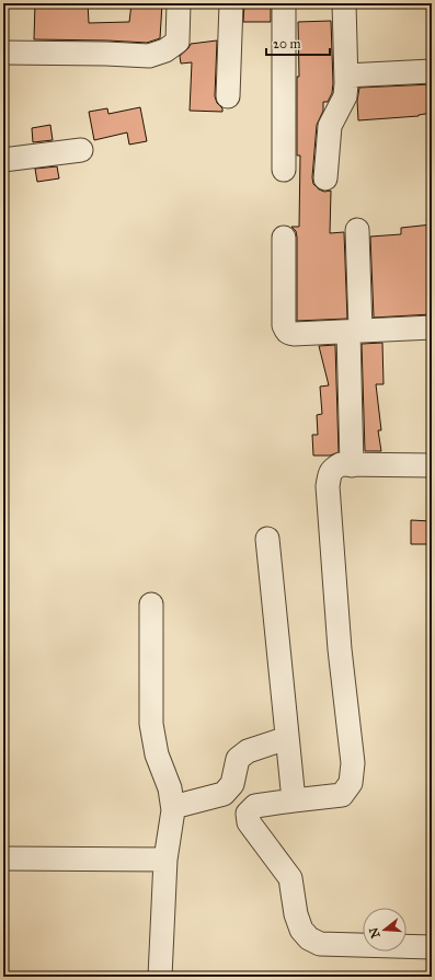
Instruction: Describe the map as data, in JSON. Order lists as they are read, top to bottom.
{
  "scale_bar": "20 m",
  "north": "left"
}
